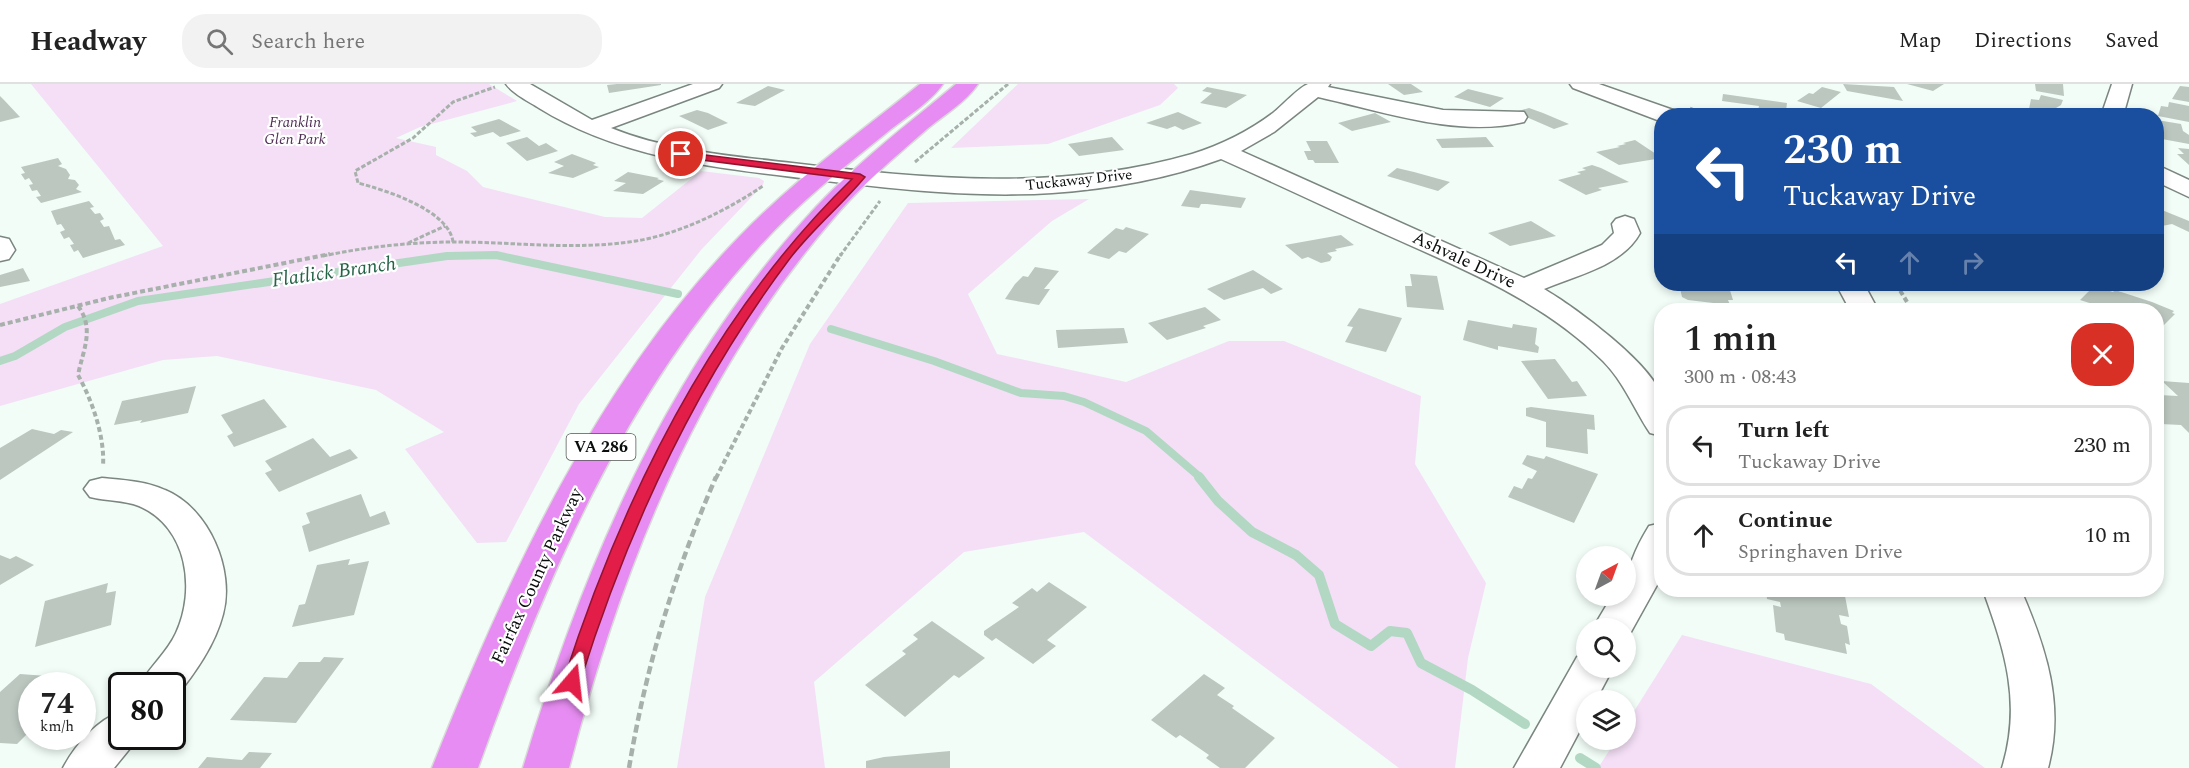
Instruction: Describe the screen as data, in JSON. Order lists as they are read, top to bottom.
{
  "streets": {
    "highway": ["VA 286", "Fairfax County Parkway"],
    "street": ["Tuckaway Drive", "Ashvale Drive"]
  },
  "crossings": [
    ["Tuckaway Drive", "Ashvale Drive"],
    ["Tuckaway Drive", "VA 286"],
    ["Tuckaway Drive", "Fairfax County Parkway"]
  ],
  "water": ["Flatlick Branch"],
  "parks": ["Franklin Glen Park"],
  "north": "top right",
  "page": {
    "header": "Headway",
    "search": "Search here",
    "nav": ["Map", "Directions", "Saved"],
    "turn": ["230 m", "Tuckaway Drive"],
    "heading": ["1 min", "300 m · 08:43"],
    "list": [
      {
        "name": "Turn left",
        "note": "Tuckaway Drive",
        "value": "230 m"
      },
      {
        "name": "Continue",
        "note": "Springhaven Drive",
        "value": "10 m"
      }
    ],
    "speed": "74 km/h",
    "limit": "80"
  }
}
